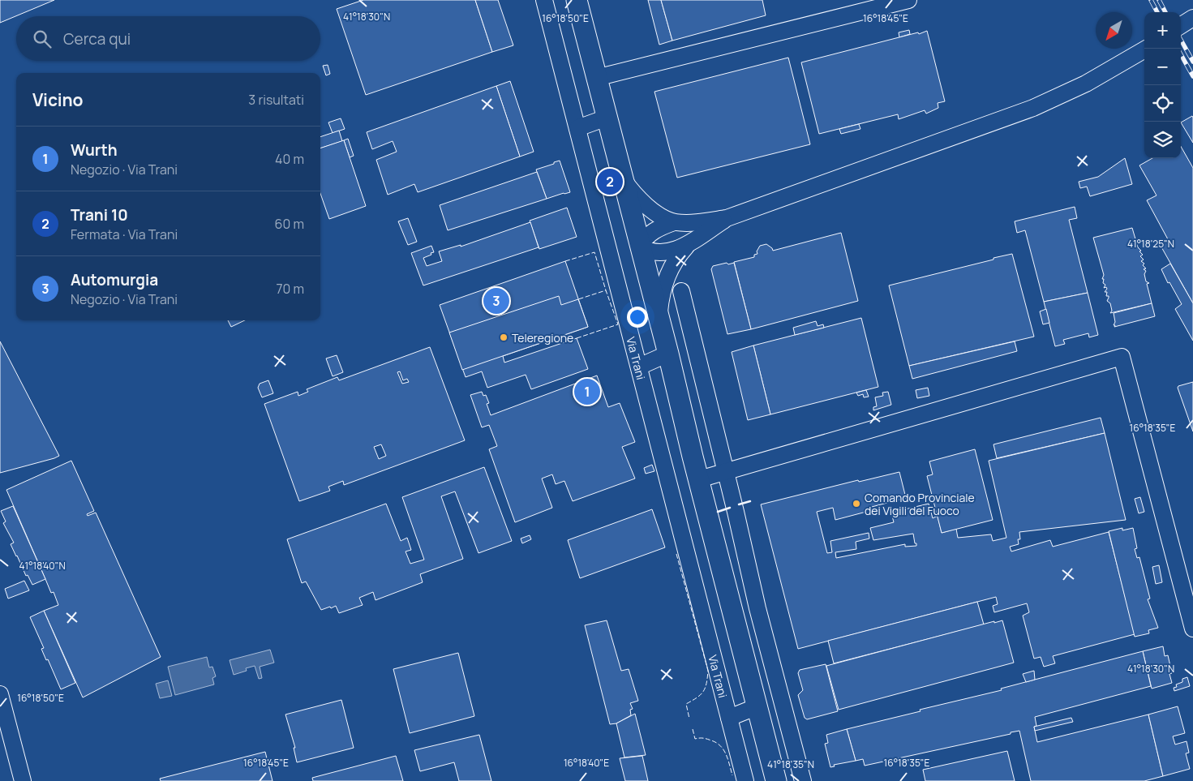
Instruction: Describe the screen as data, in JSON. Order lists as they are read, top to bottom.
{
  "streets": {
    "street": ["Via Trani"]
  },
  "places": ["Teleregione", "Comando Provinciale dei Vigili del Fuoco"],
  "north": "bottom left",
  "page": {
    "map_buttons": ["+", "−"],
    "search": "Cerca qui",
    "heading": ["Vicino", "3 risultati"],
    "list": [
      {
        "mark": "1",
        "name": "Wurth",
        "note": "Negozio · Via Trani",
        "value": "40 m"
      },
      {
        "mark": "2",
        "name": "Trani 10",
        "note": "Fermata · Via Trani",
        "value": "60 m"
      },
      {
        "mark": "3",
        "name": "Automurgia",
        "note": "Negozio · Via Trani",
        "value": "70 m"
      }
    ],
    "pins": ["2", "3", "1"]
  },
  "coordinates": [
    "41°18'30\"N",
    "16°18'50\"E",
    "16°18'45\"E",
    "41°18'25\"N",
    "16°18'35\"E",
    "41°18'40\"N",
    "16°18'40\"E",
    "41°18'35\"N"
  ]
}
